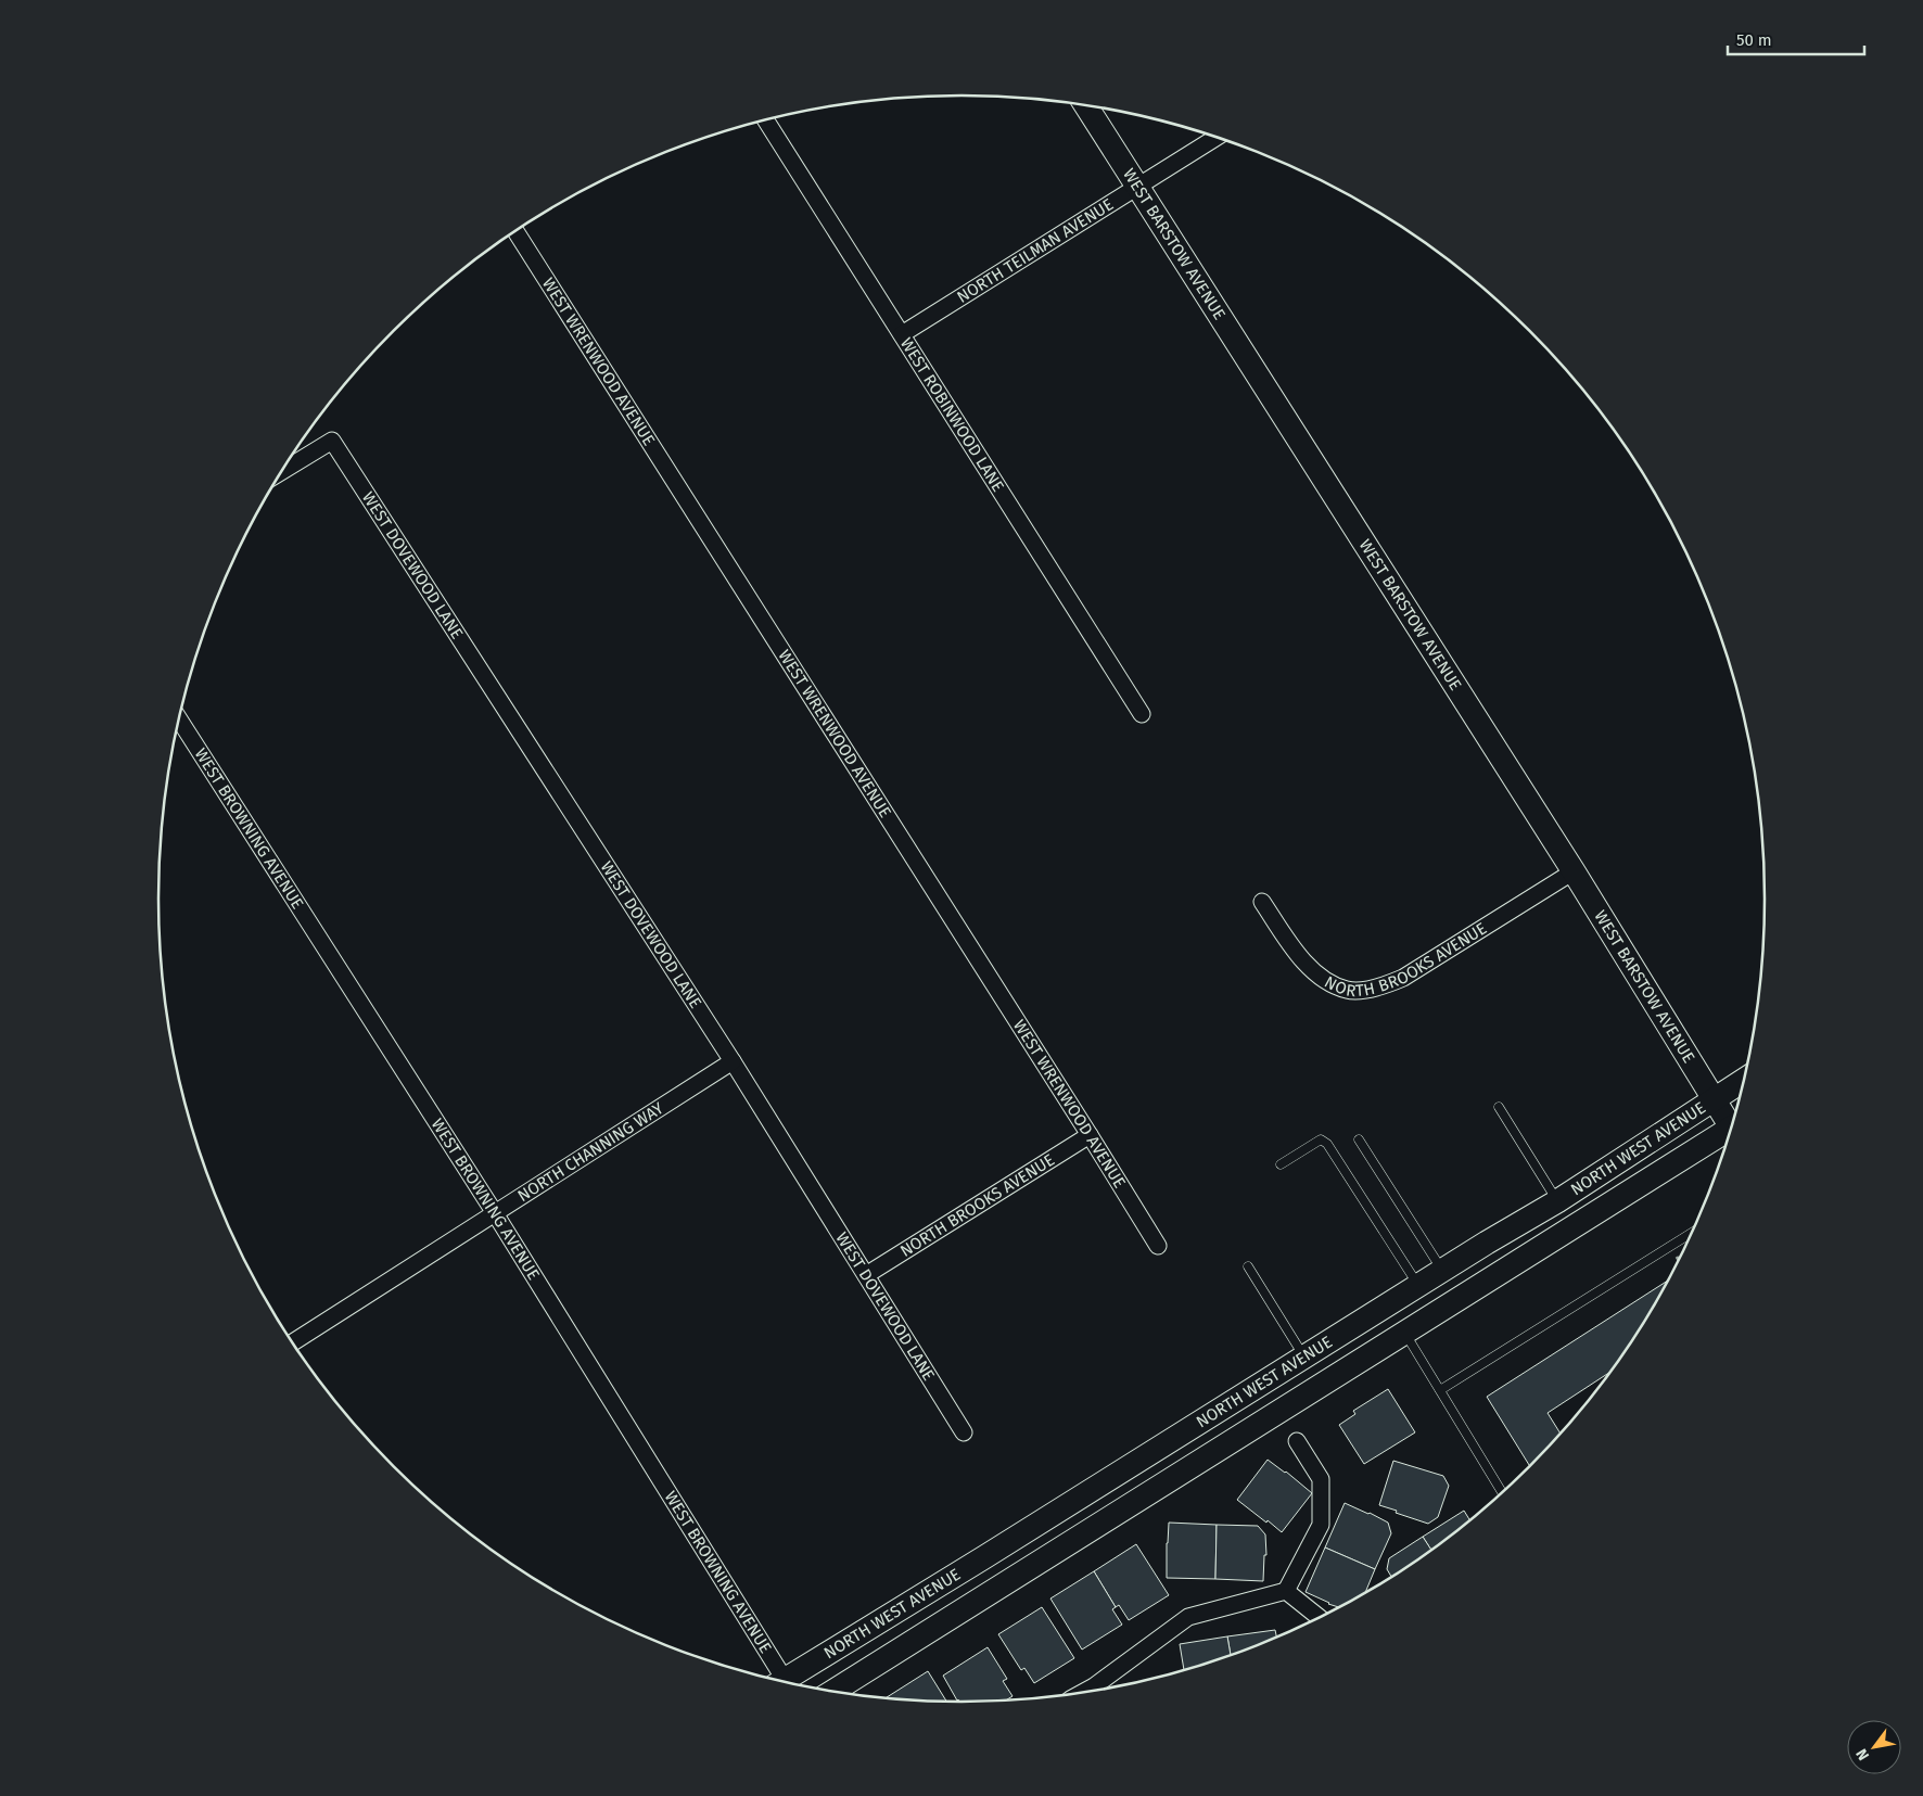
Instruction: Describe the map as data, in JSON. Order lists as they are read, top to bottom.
{
  "streets": {
    "main road": ["WEST BARSTOW AVENUE", "NORTH WEST AVENUE"],
    "street": [
      "NORTH TEILMAN AVENUE",
      "WEST WRENWOOD AVENUE",
      "WEST ROBINWOOD LANE",
      "WEST DOVEWOOD LANE",
      "WEST BROWNING AVENUE",
      "NORTH BROOKS AVENUE",
      "NORTH CHANNING WAY"
    ]
  },
  "crossings": [
    ["WEST BARSTOW AVENUE", "NORTH TEILMAN AVENUE"],
    ["WEST BARSTOW AVENUE", "NORTH BROOKS AVENUE"],
    ["WEST BARSTOW AVENUE", "NORTH WEST AVENUE"],
    ["NORTH TEILMAN AVENUE", "WEST ROBINWOOD LANE"],
    ["WEST WRENWOOD AVENUE", "NORTH BROOKS AVENUE"],
    ["WEST DOVEWOOD LANE", "NORTH BROOKS AVENUE"],
    ["WEST DOVEWOOD LANE", "NORTH CHANNING WAY"],
    ["WEST BROWNING AVENUE", "NORTH CHANNING WAY"]
  ],
  "scale_bar": "50 m",
  "north": "bottom left"
}
